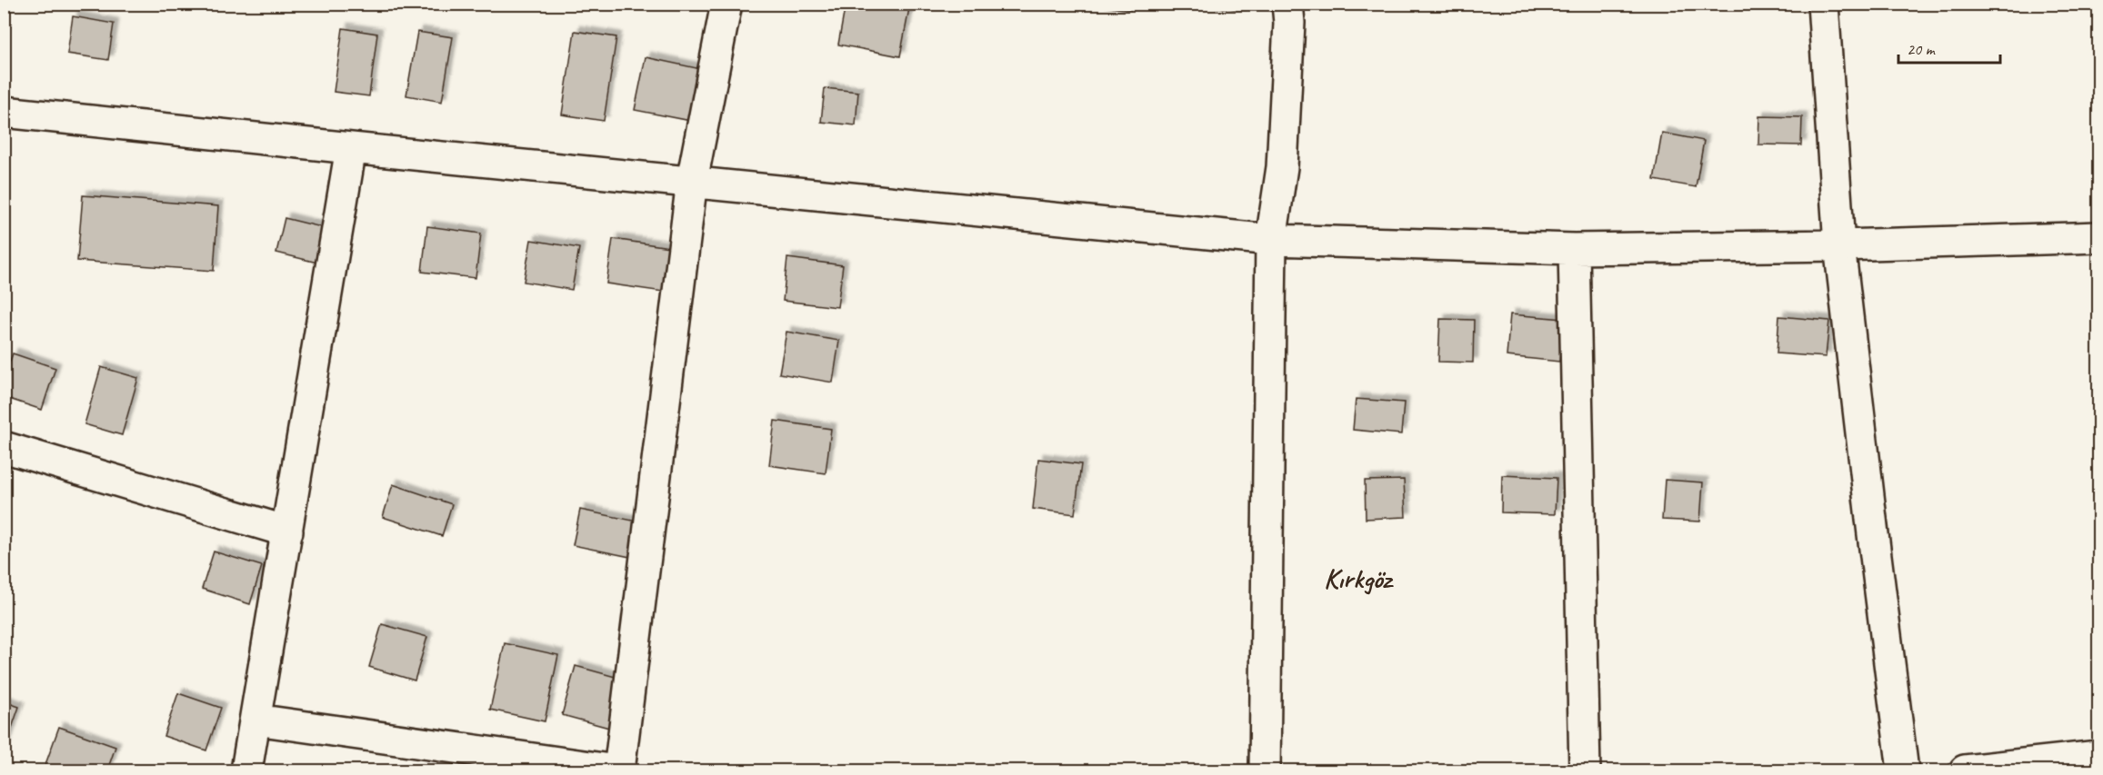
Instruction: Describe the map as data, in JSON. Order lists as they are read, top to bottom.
{
  "districts": ["Kırkgöz"],
  "scale_bar": "20 m"
}
